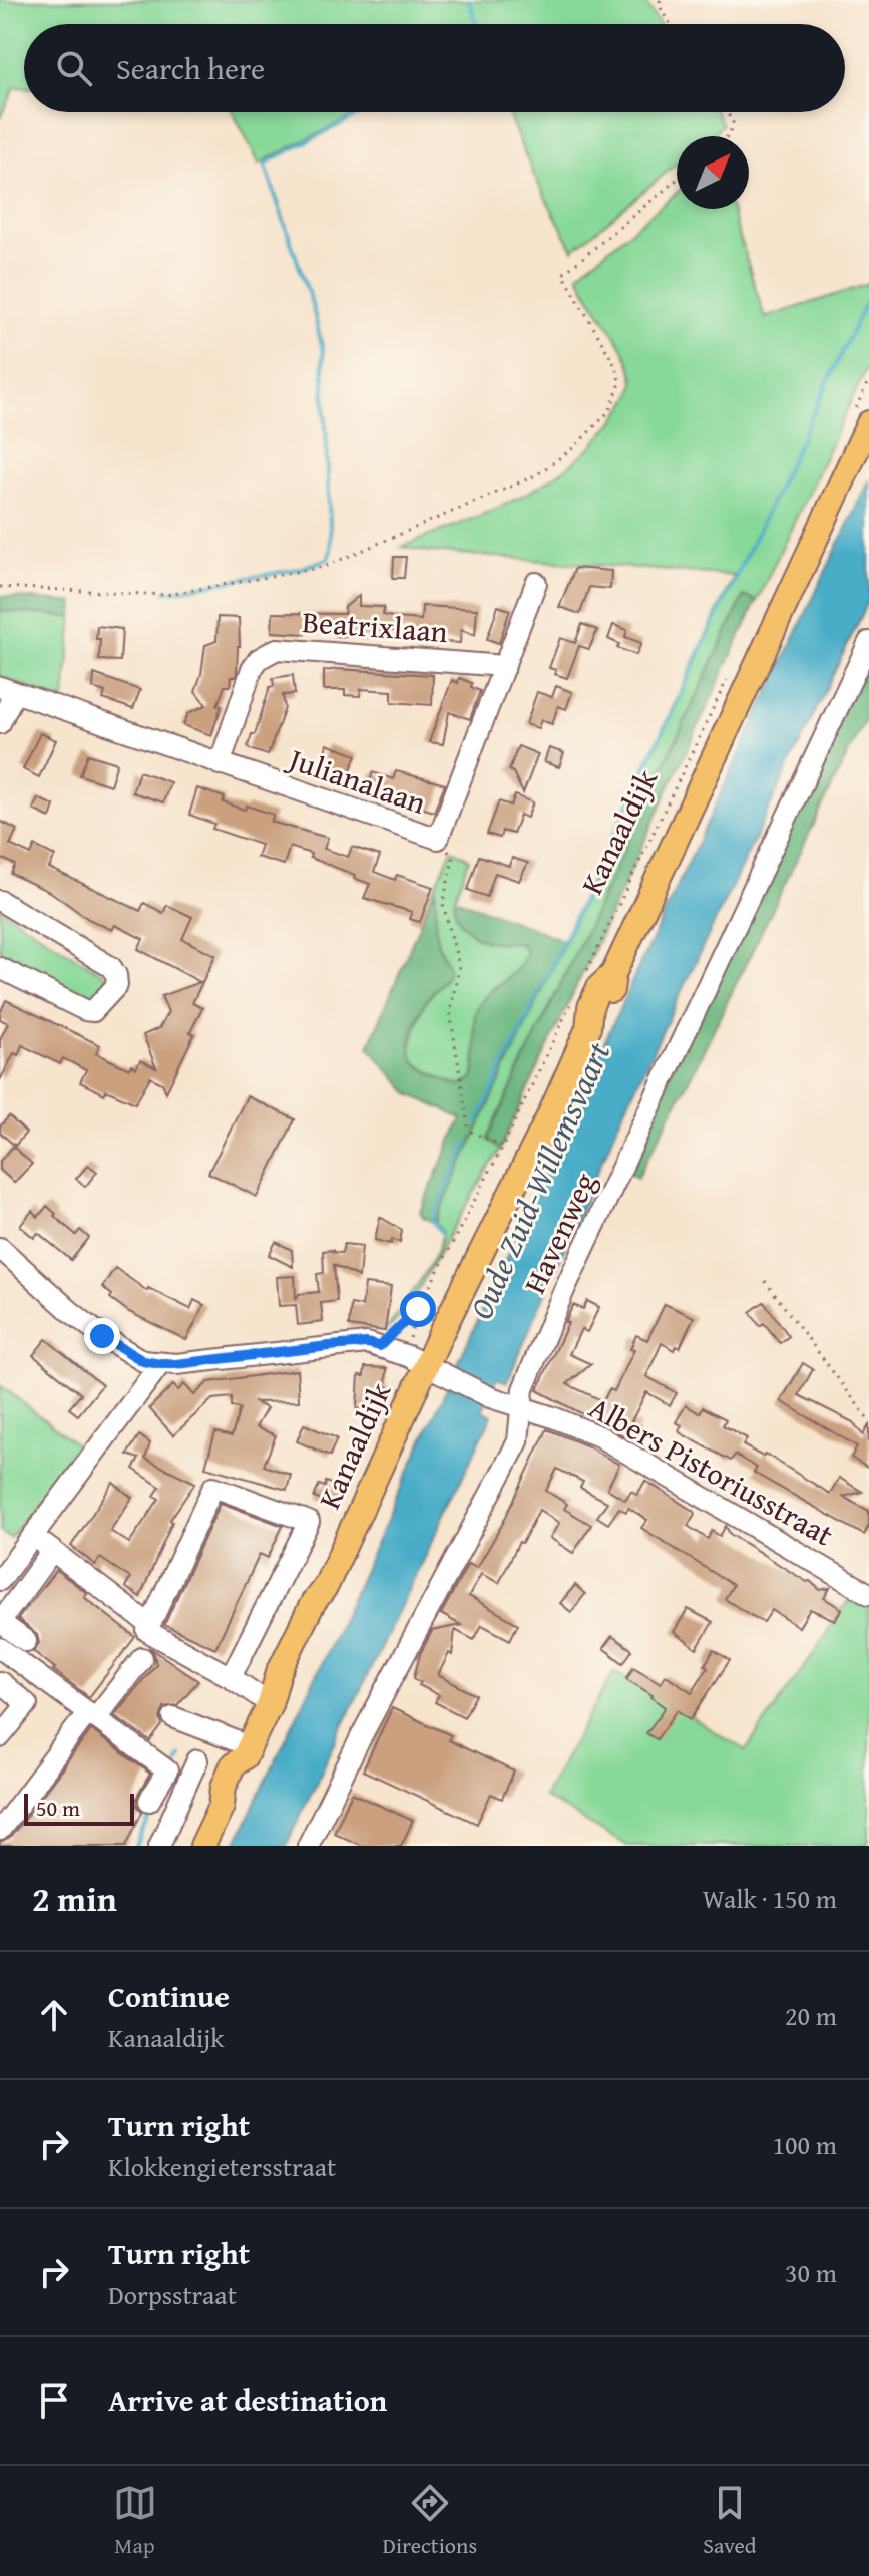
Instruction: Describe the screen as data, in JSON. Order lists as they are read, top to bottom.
{
  "streets": {
    "main road": ["Kanaaldijk"],
    "street": [
      "Beatrixlaan",
      "Julianalaan",
      "Havenweg",
      "Albers Pistoriusstraat"
    ]
  },
  "crossings": [
    ["Beatrixlaan", "Julianalaan"],
    ["Kanaaldijk", "Albers Pistoriusstraat"],
    ["Havenweg", "Albers Pistoriusstraat"]
  ],
  "water": ["Oude Zuid-Willemsvaart"],
  "scale_bar": "50 m",
  "north": "top right",
  "page": {
    "search": "Search here",
    "scale": "50 m",
    "heading": ["2 min", "Walk · 150 m"],
    "list": [
      ["Continue", "Kanaaldijk", "20 m"],
      ["Turn right", "Klokkengietersstraat", "100 m"],
      ["Turn right", "Dorpsstraat", "30 m"],
      "Arrive at destination"
    ],
    "nav": ["Map", "Directions", "Saved"]
  }
}
